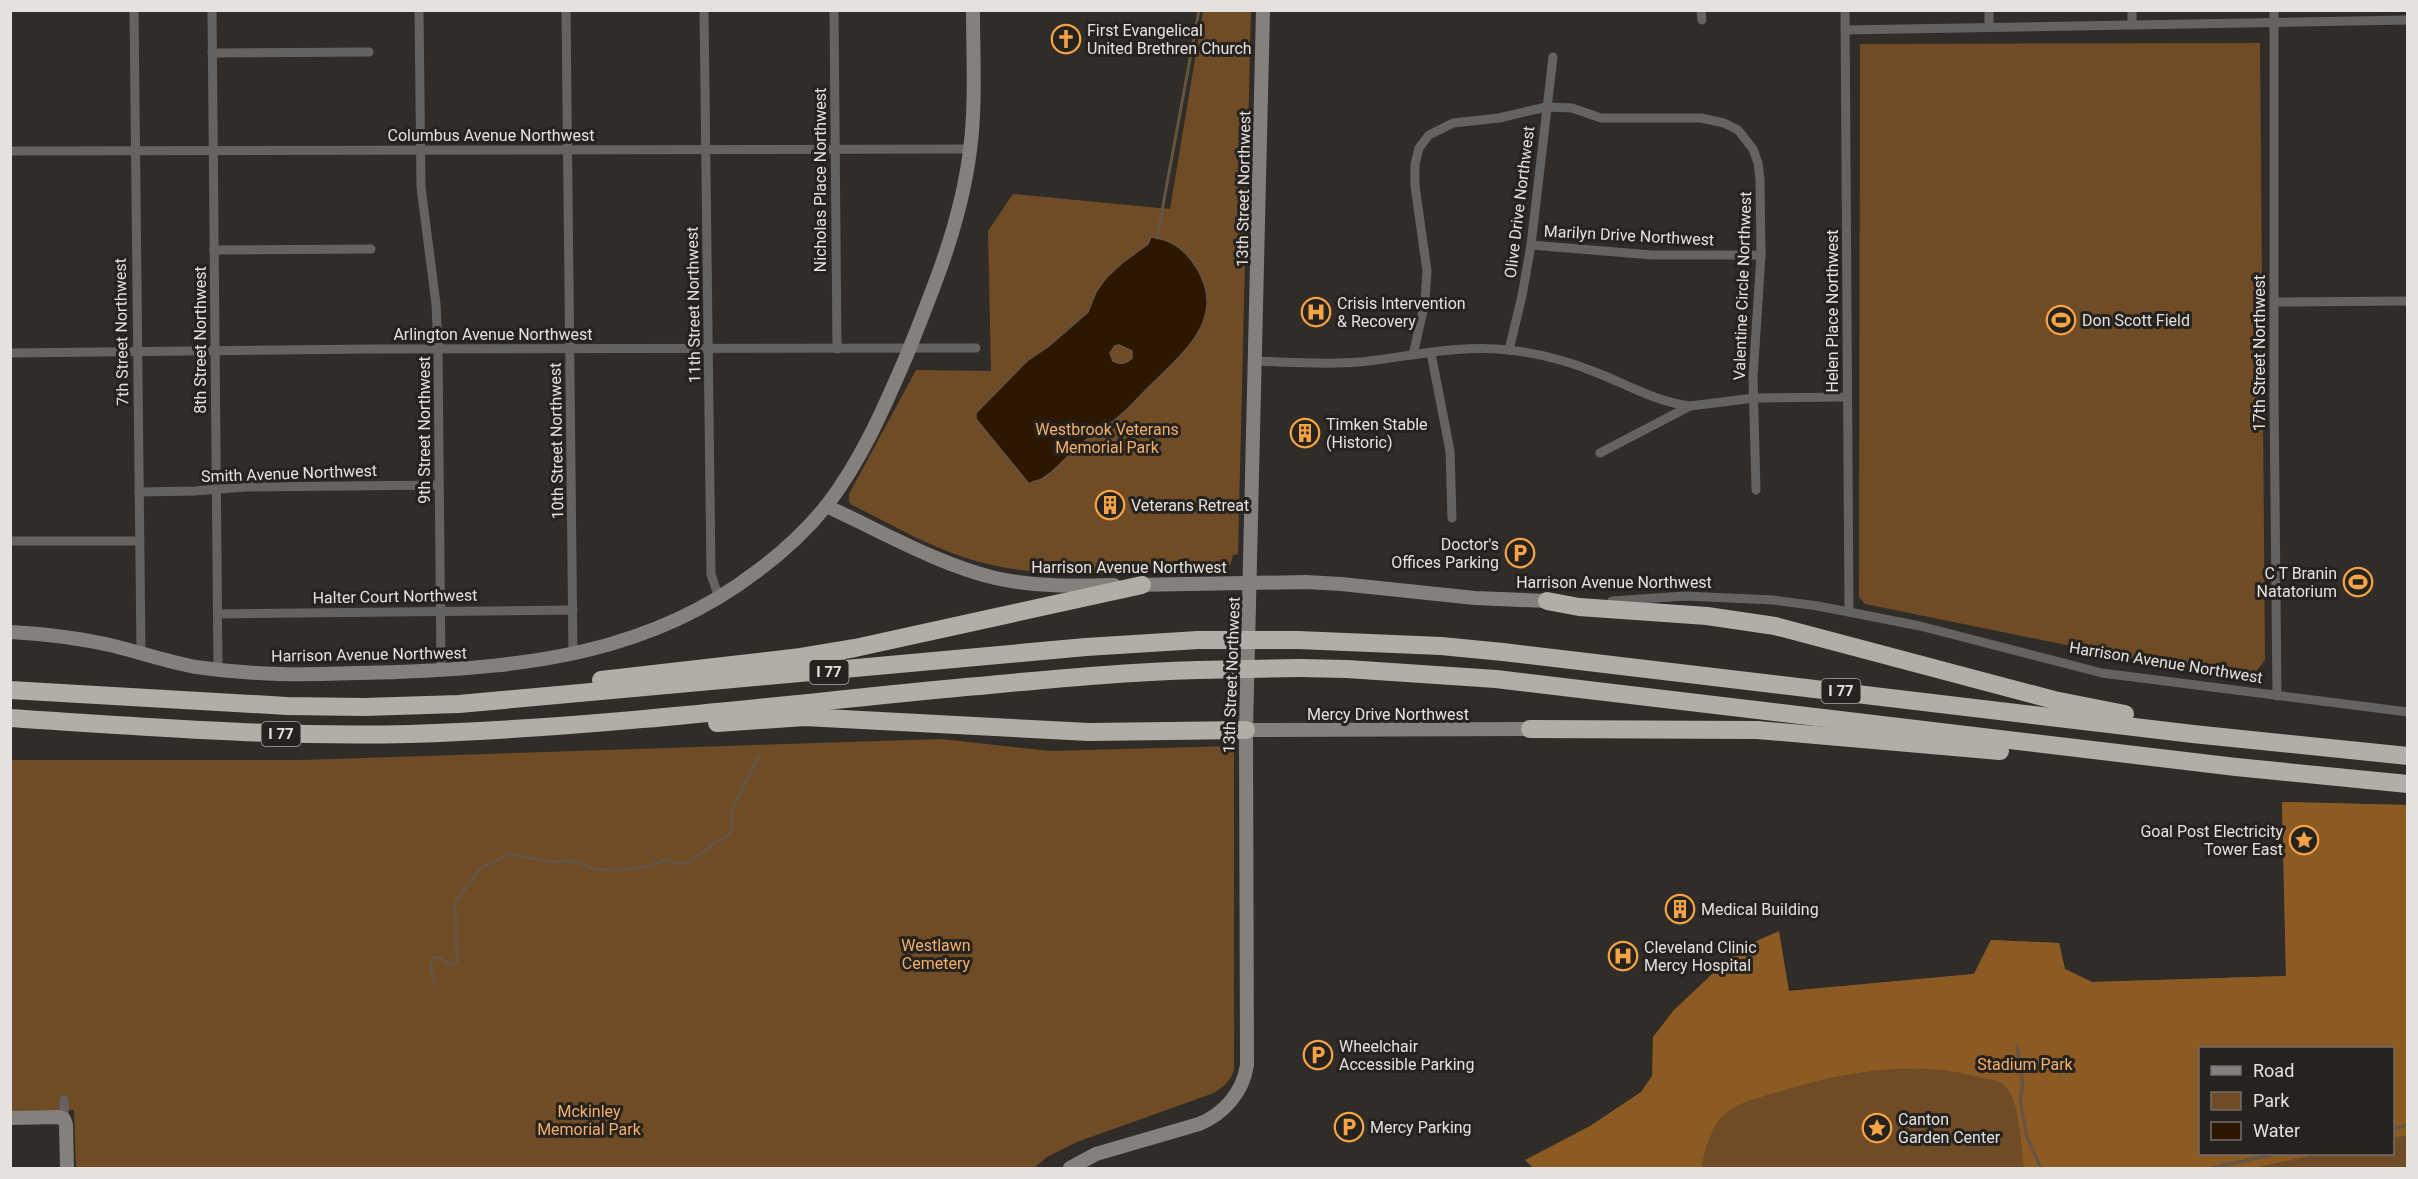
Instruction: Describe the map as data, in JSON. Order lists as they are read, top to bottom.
{
  "streets": {
    "highway": ["I 77"],
    "main road": ["13th Street Northwest", "Harrison Avenue Northwest", "Mercy Drive Northwest"],
    "street": [
      "Columbus Avenue Northwest",
      "Nicholas Place Northwest",
      "Olive Drive Northwest",
      "Marilyn Drive Northwest",
      "Valentine Circle Northwest",
      "11th Street Northwest",
      "Helen Place Northwest",
      "7th Street Northwest",
      "Arlington Avenue Northwest",
      "8th Street Northwest",
      "17th Street Northwest",
      "9th Street Northwest",
      "10th Street Northwest",
      "Smith Avenue Northwest",
      "Halter Court Northwest"
    ]
  },
  "crossings": [
    ["Columbus Avenue Northwest", "Nicholas Place Northwest"],
    ["Columbus Avenue Northwest", "11th Street Northwest"],
    ["Columbus Avenue Northwest", "7th Street Northwest"],
    ["Columbus Avenue Northwest", "8th Street Northwest"],
    ["Columbus Avenue Northwest", "9th Street Northwest"],
    ["Columbus Avenue Northwest", "10th Street Northwest"],
    ["Columbus Avenue Northwest", "Harrison Avenue Northwest"],
    ["Nicholas Place Northwest", "Arlington Avenue Northwest"],
    ["13th Street Northwest", "Harrison Avenue Northwest"],
    ["13th Street Northwest", "Mercy Drive Northwest"],
    ["Olive Drive Northwest", "Marilyn Drive Northwest"],
    ["Olive Drive Northwest", "Valentine Circle Northwest"],
    ["Marilyn Drive Northwest", "Valentine Circle Northwest"],
    ["11th Street Northwest", "Arlington Avenue Northwest"],
    ["11th Street Northwest", "Harrison Avenue Northwest"],
    ["Helen Place Northwest", "Harrison Avenue Northwest"],
    ["7th Street Northwest", "Arlington Avenue Northwest"],
    ["7th Street Northwest", "Smith Avenue Northwest"],
    ["7th Street Northwest", "Harrison Avenue Northwest"],
    ["Arlington Avenue Northwest", "8th Street Northwest"],
    ["Arlington Avenue Northwest", "9th Street Northwest"],
    ["Arlington Avenue Northwest", "10th Street Northwest"],
    ["Arlington Avenue Northwest", "Harrison Avenue Northwest"],
    ["8th Street Northwest", "Smith Avenue Northwest"],
    ["8th Street Northwest", "Harrison Avenue Northwest"],
    ["8th Street Northwest", "Halter Court Northwest"],
    ["17th Street Northwest", "Harrison Avenue Northwest"],
    ["9th Street Northwest", "Smith Avenue Northwest"],
    ["9th Street Northwest", "Harrison Avenue Northwest"],
    ["9th Street Northwest", "Halter Court Northwest"],
    ["10th Street Northwest", "Harrison Avenue Northwest"],
    ["10th Street Northwest", "Halter Court Northwest"]
  ],
  "parks": [
    "Westbrook Veterans Memorial Park",
    "Westlawn Cemetery",
    "Stadium Park",
    "Mckinley Memorial Park"
  ],
  "places": {
    "church": ["First Evangelical United Brethren Church"],
    "hospital": ["Crisis Intervention & Recovery", "Cleveland Clinic Mercy Hospital"],
    "sports": ["Don Scott Field", "C T Branin Natatorium"],
    "building": ["Timken Stable (Historic)", "Veterans Retreat", "Medical Building"],
    "parking": ["Doctor's Offices Parking", "Wheelchair Accessible Parking", "Mercy Parking"],
    "place": ["Goal Post Electricity Tower East", "Canton Garden Center"]
  },
  "legend": ["Road", "Park", "Water"]
}
